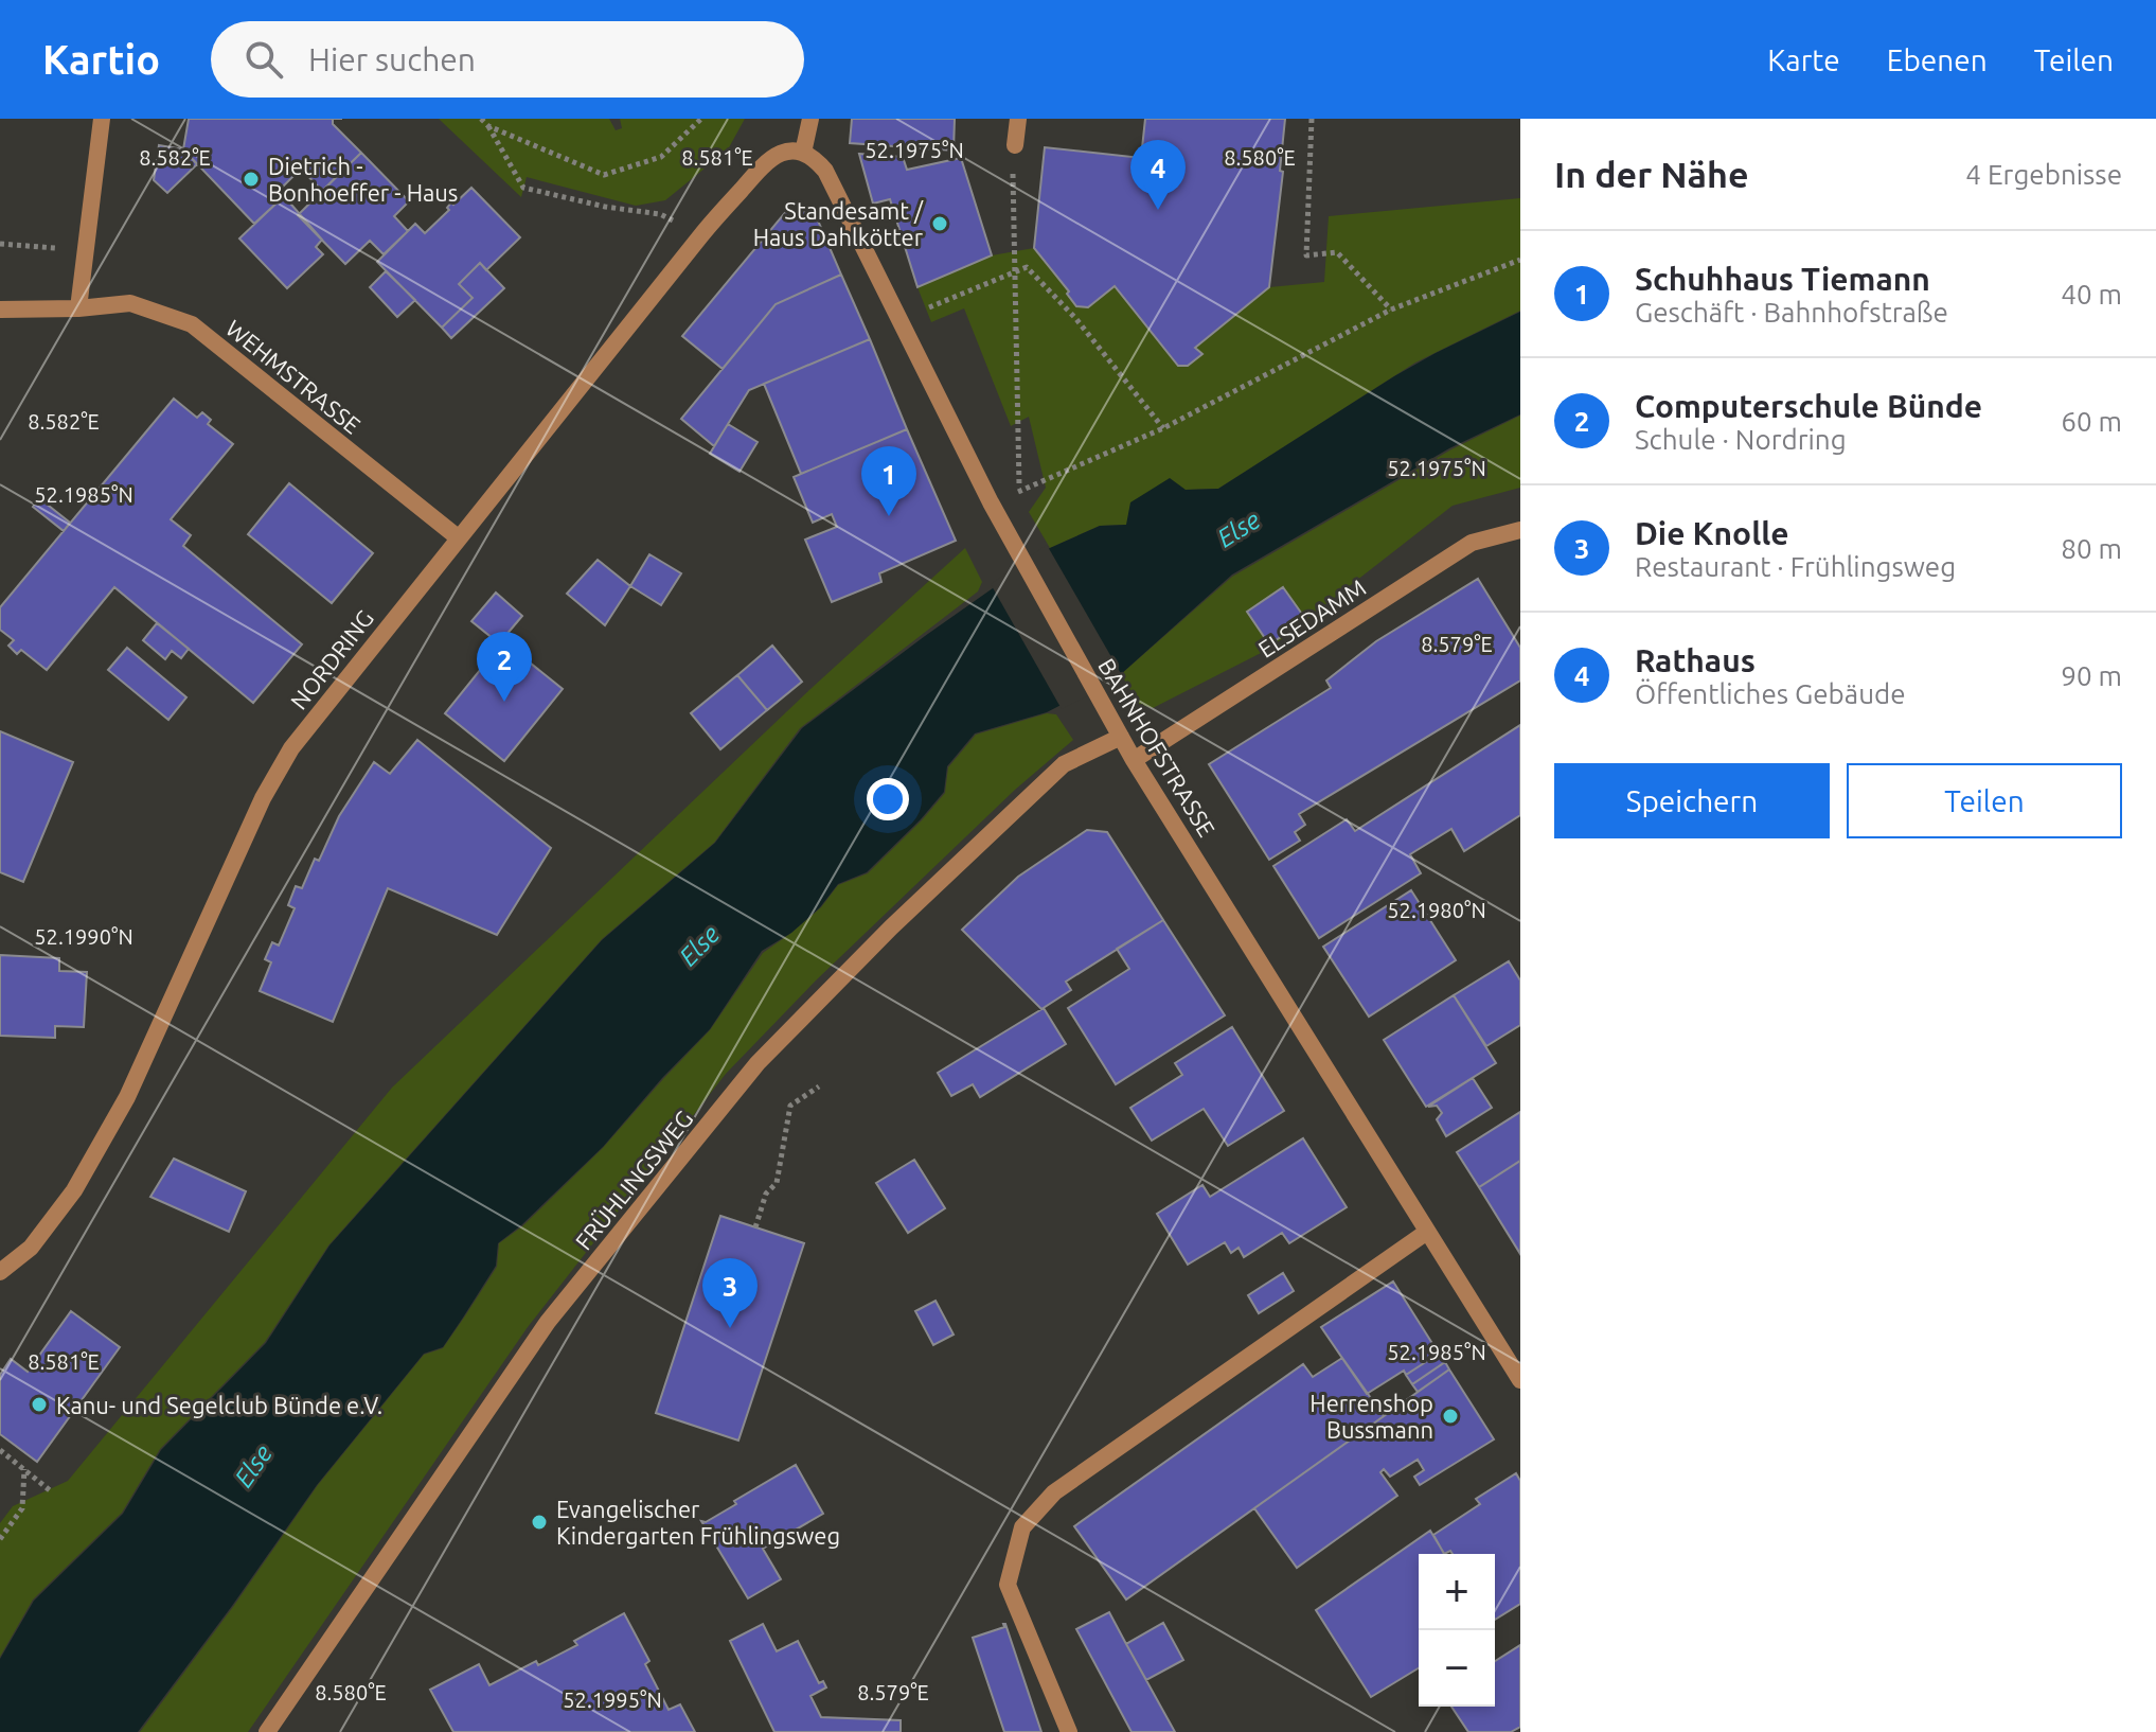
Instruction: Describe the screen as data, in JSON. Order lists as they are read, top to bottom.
{
  "streets": {
    "street": [
      "WEHMSTRASSE",
      "ELSEDAMM",
      "NORDRING",
      "BAHNHOFSTRASSE",
      "FRÜHLINGSWEG"
    ]
  },
  "crossings": [
    ["WEHMSTRASSE", "NORDRING"],
    ["ELSEDAMM", "BAHNHOFSTRASSE"],
    ["NORDRING", "BAHNHOFSTRASSE"],
    ["BAHNHOFSTRASSE", "FRÜHLINGSWEG"]
  ],
  "water": ["Else"],
  "places": [
    "Dietrich - Bonhoeffer - Haus",
    "Standesamt / Haus Dahlkötter",
    "Kanu- und Segelclub Bünde e.V.",
    "Herrenshop Bussmann",
    "Evangelischer Kindergarten Frühlingsweg"
  ],
  "page": {
    "header": "Kartio",
    "search": "Hier suchen",
    "nav": ["Karte", "Ebenen", "Teilen"],
    "heading": ["In der Nähe", "4 Ergebnisse"],
    "pins": [
      "4",
      "1",
      "2",
      "3"
    ],
    "list": [
      {
        "mark": "1",
        "name": "Schuhhaus Tiemann",
        "note": "Geschäft · Bahnhofstraße",
        "value": "40 m"
      },
      {
        "mark": "2",
        "name": "Computerschule Bünde",
        "note": "Schule · Nordring",
        "value": "60 m"
      },
      {
        "mark": "3",
        "name": "Die Knolle",
        "note": "Restaurant · Frühlingsweg",
        "value": "80 m"
      },
      {
        "mark": "4",
        "name": "Rathaus",
        "note": "Öffentliches Gebäude",
        "value": "90 m"
      }
    ],
    "buttons": ["Speichern", "Teilen"],
    "map_buttons": ["+", "−"]
  },
  "coordinates": [
    "52.1975°N",
    "8.582°E",
    "8.581°E",
    "8.580°E",
    "52.1985°N",
    "8.579°E",
    "52.1980°N",
    "52.1990°N",
    "52.1995°N"
  ]
}
